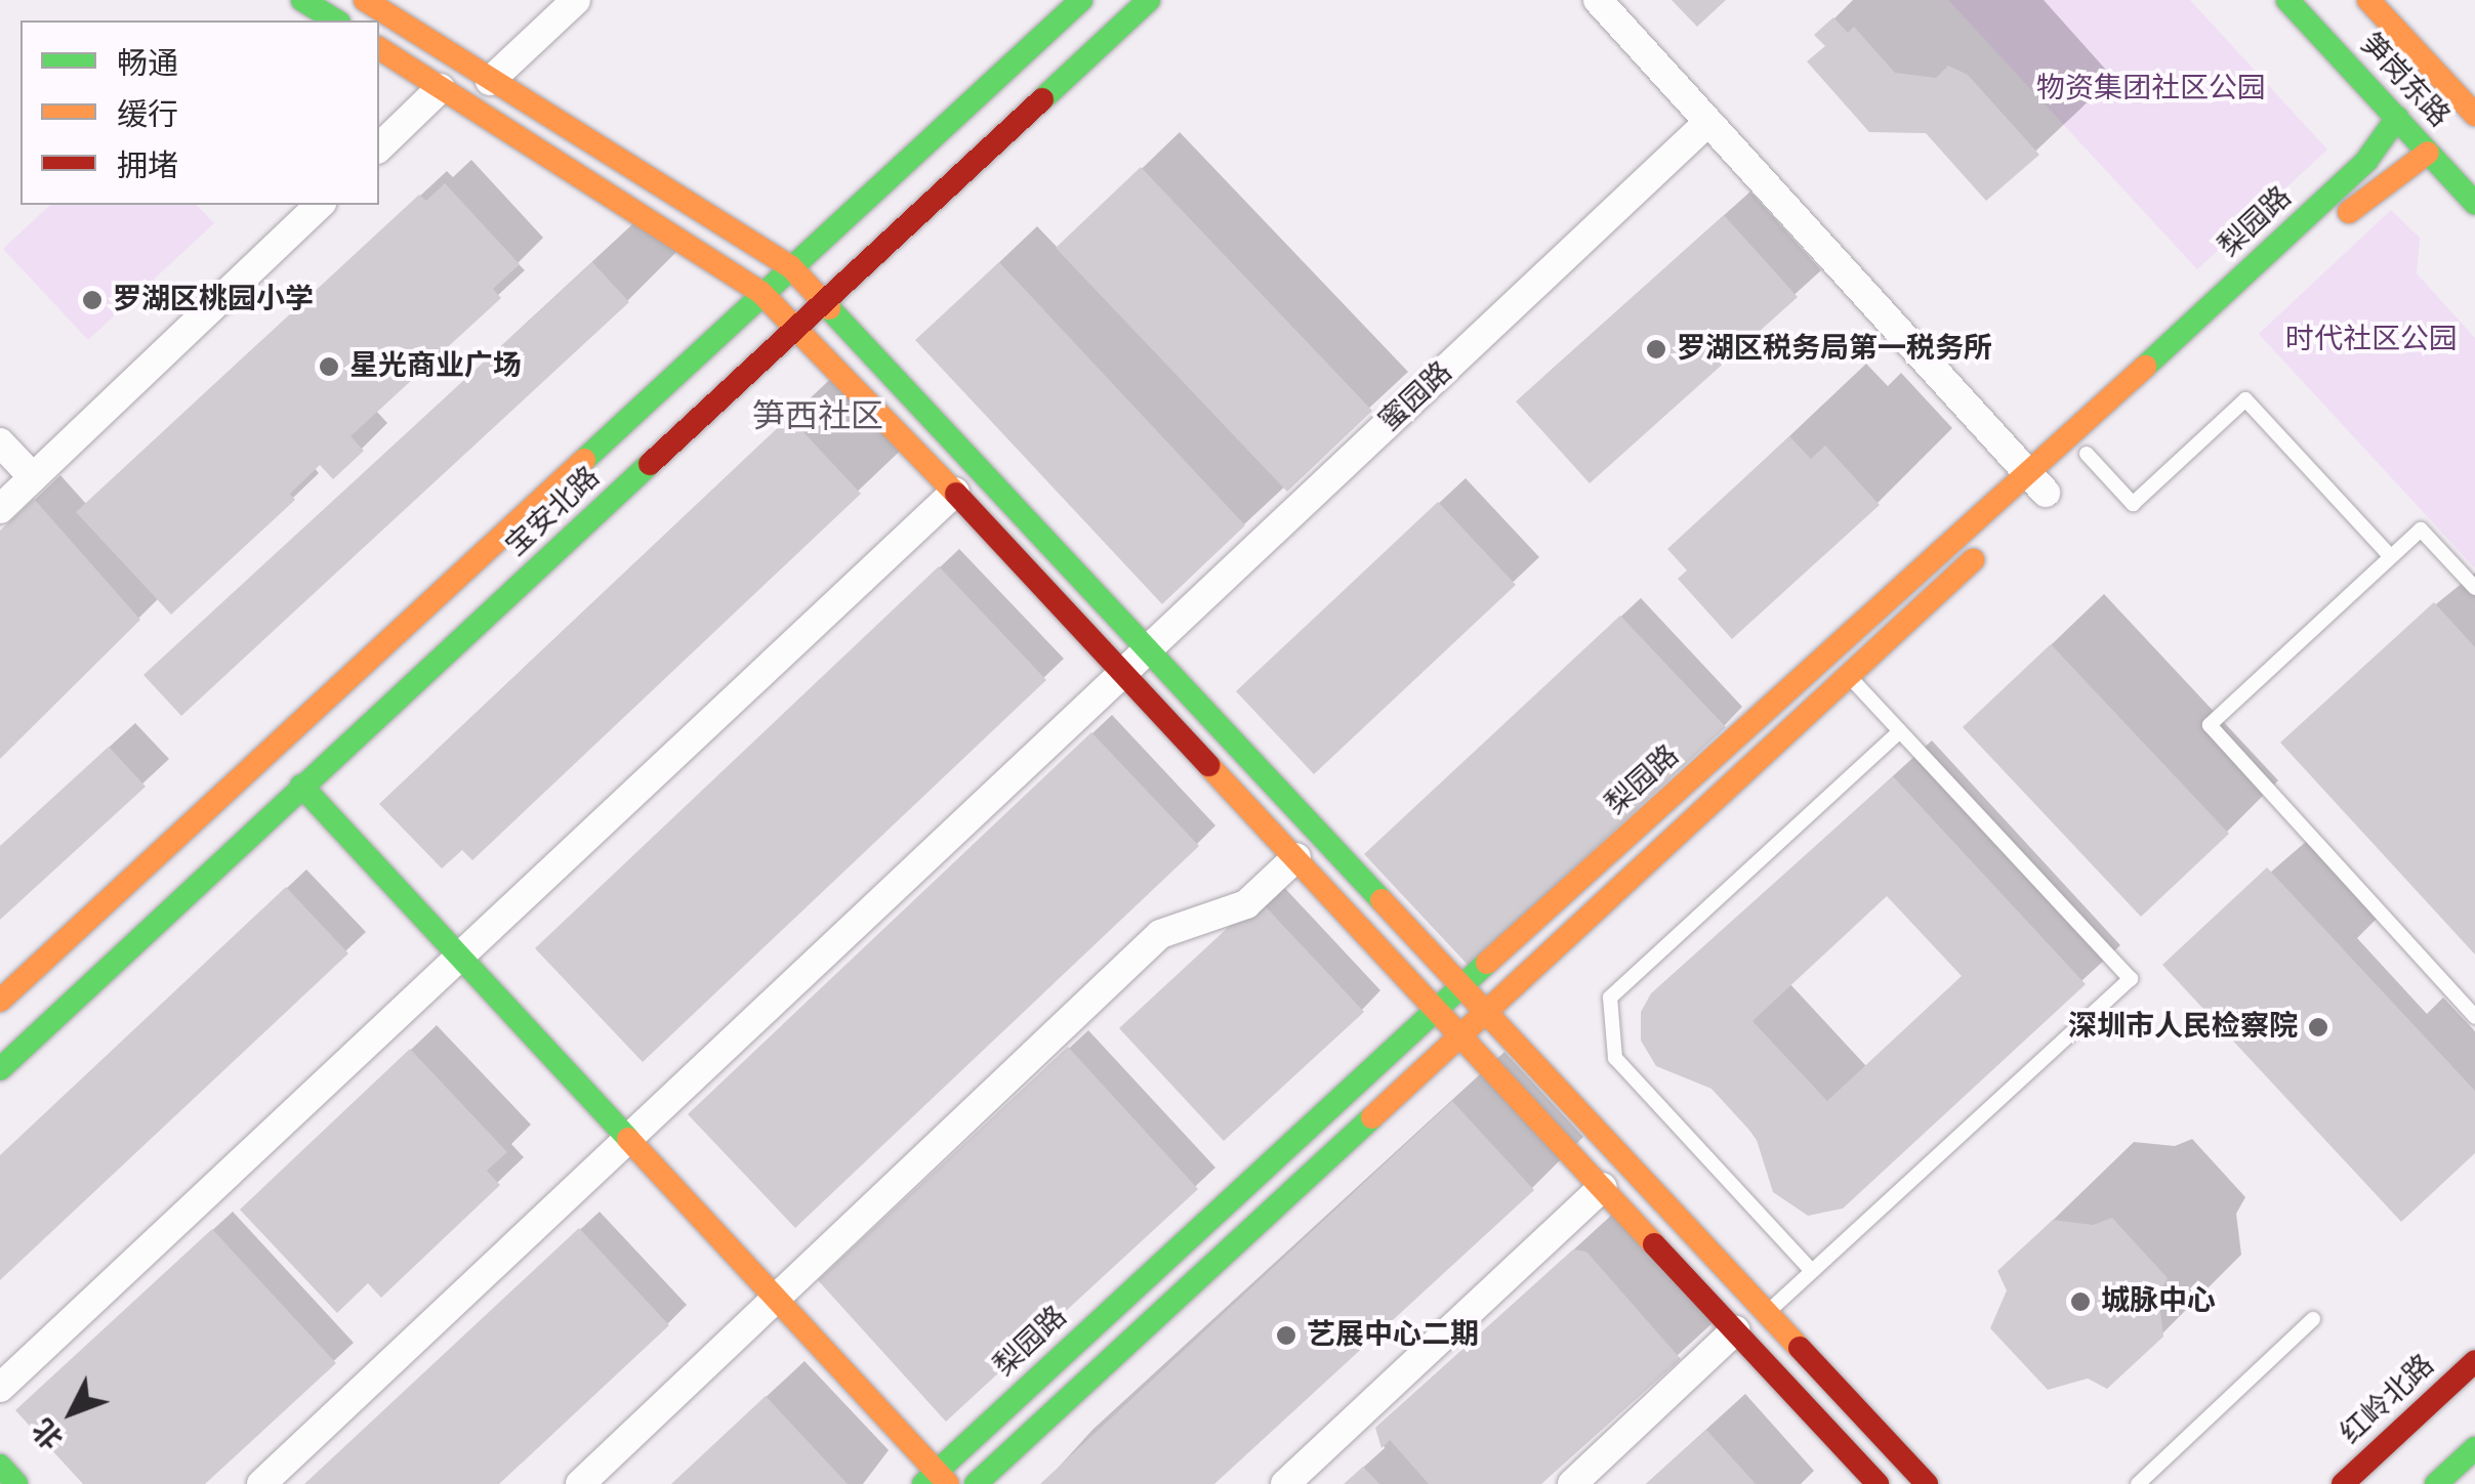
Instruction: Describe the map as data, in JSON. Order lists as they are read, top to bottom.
{
  "streets": {
    "street": [
      "笋岗东路",
      "梨园路",
      "蜜园路",
      "宝安北路",
      "红岭北路"
    ]
  },
  "crossings": [
    ["笋岗东路", "梨园路"]
  ],
  "districts": ["笋西社区"],
  "parks": ["物资集团社区公园", "时代社区公园"],
  "places": [
    "罗湖区桃园小学",
    "罗湖区税务局第一税务所",
    "星光商业广场",
    "深圳市人民检察院",
    "城脉中心",
    "艺展中心二期"
  ],
  "legend": ["畅通", "缓行", "拥堵"],
  "north": "bottom left"
}
